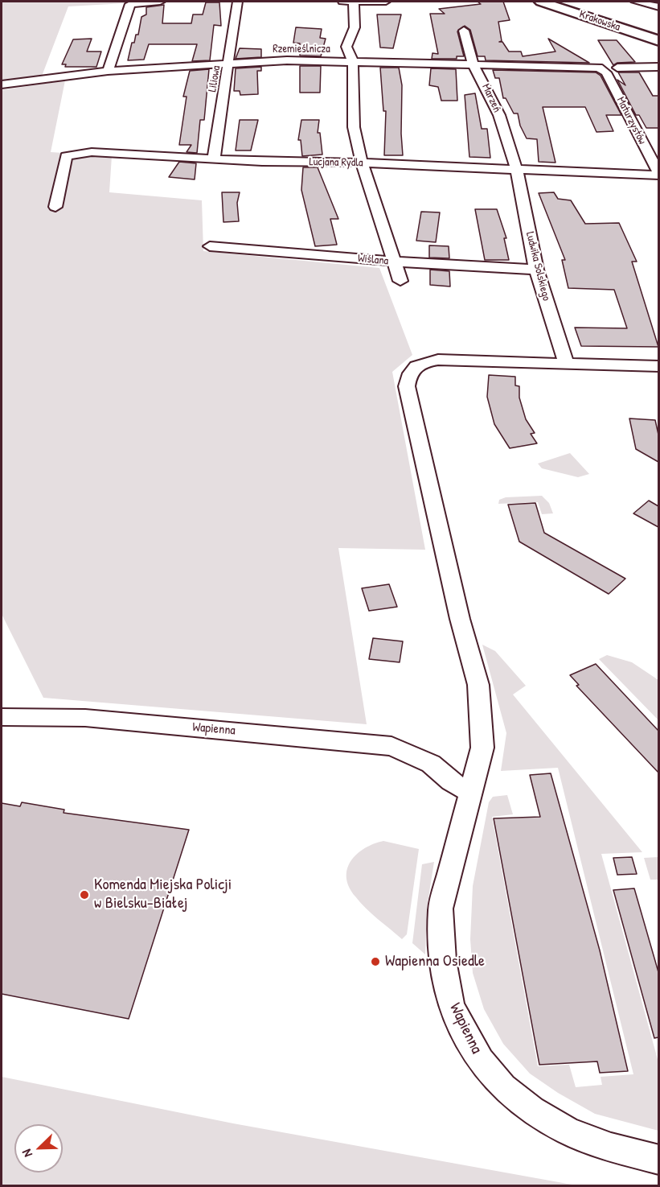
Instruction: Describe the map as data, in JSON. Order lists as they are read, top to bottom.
{
  "streets": {
    "main road": ["Krakowska"],
    "street": [
      "Rzemieślnicza",
      "Liliowa",
      "Marzeń",
      "Maturzystów",
      "Lucjana Rydla",
      "Wiślana",
      "Ludwika Solskiego",
      "Wapienna"
    ]
  },
  "crossings": [
    ["Rzemieślnicza", "Liliowa"],
    ["Rzemieślnicza", "Marzeń"],
    ["Rzemieślnicza", "Maturzystów"],
    ["Liliowa", "Lucjana Rydla"],
    ["Marzeń", "Lucjana Rydla"],
    ["Marzeń", "Ludwika Solskiego"],
    ["Maturzystów", "Lucjana Rydla"],
    ["Lucjana Rydla", "Ludwika Solskiego"],
    ["Wiślana", "Ludwika Solskiego"],
    ["Ludwika Solskiego", "Wapienna"]
  ],
  "places": ["Komenda Miejska Policji w Bielsku-Białej", "Wapienna Osiedle"],
  "north": "bottom left"
}
